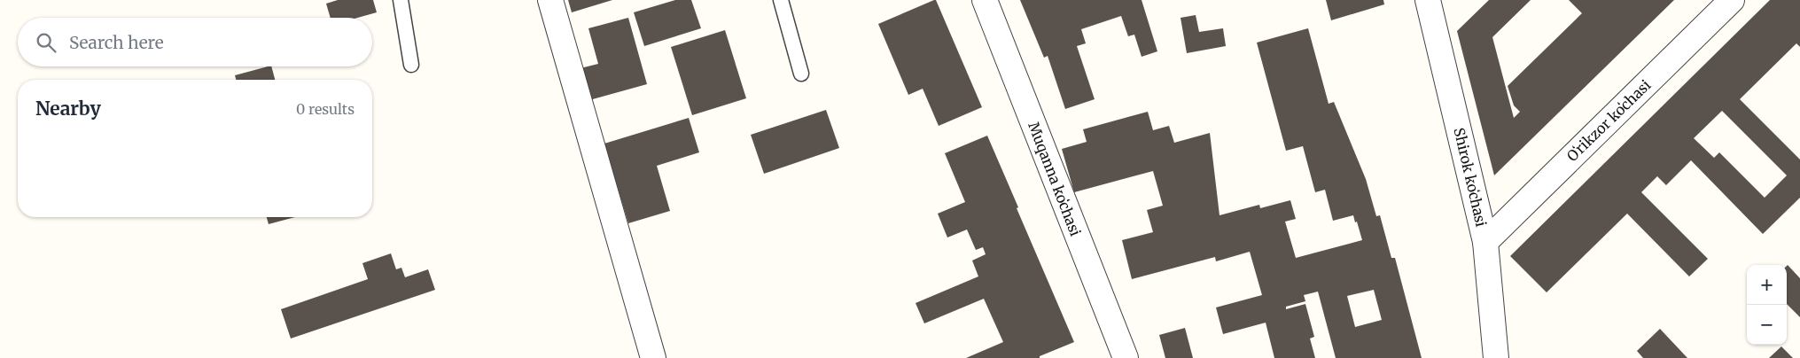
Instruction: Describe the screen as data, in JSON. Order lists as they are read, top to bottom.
{
  "streets": {
    "street": ["Oʻrikzor koʻchasi", "Shirok koʻchasi", "Muqanna koʻchasi"]
  },
  "crossings": [
    ["Oʻrikzor koʻchasi", "Shirok koʻchasi"]
  ],
  "page": {
    "search": "Search here",
    "heading": ["Nearby", "0 results"],
    "map_buttons": ["+", "−"]
  }
}
